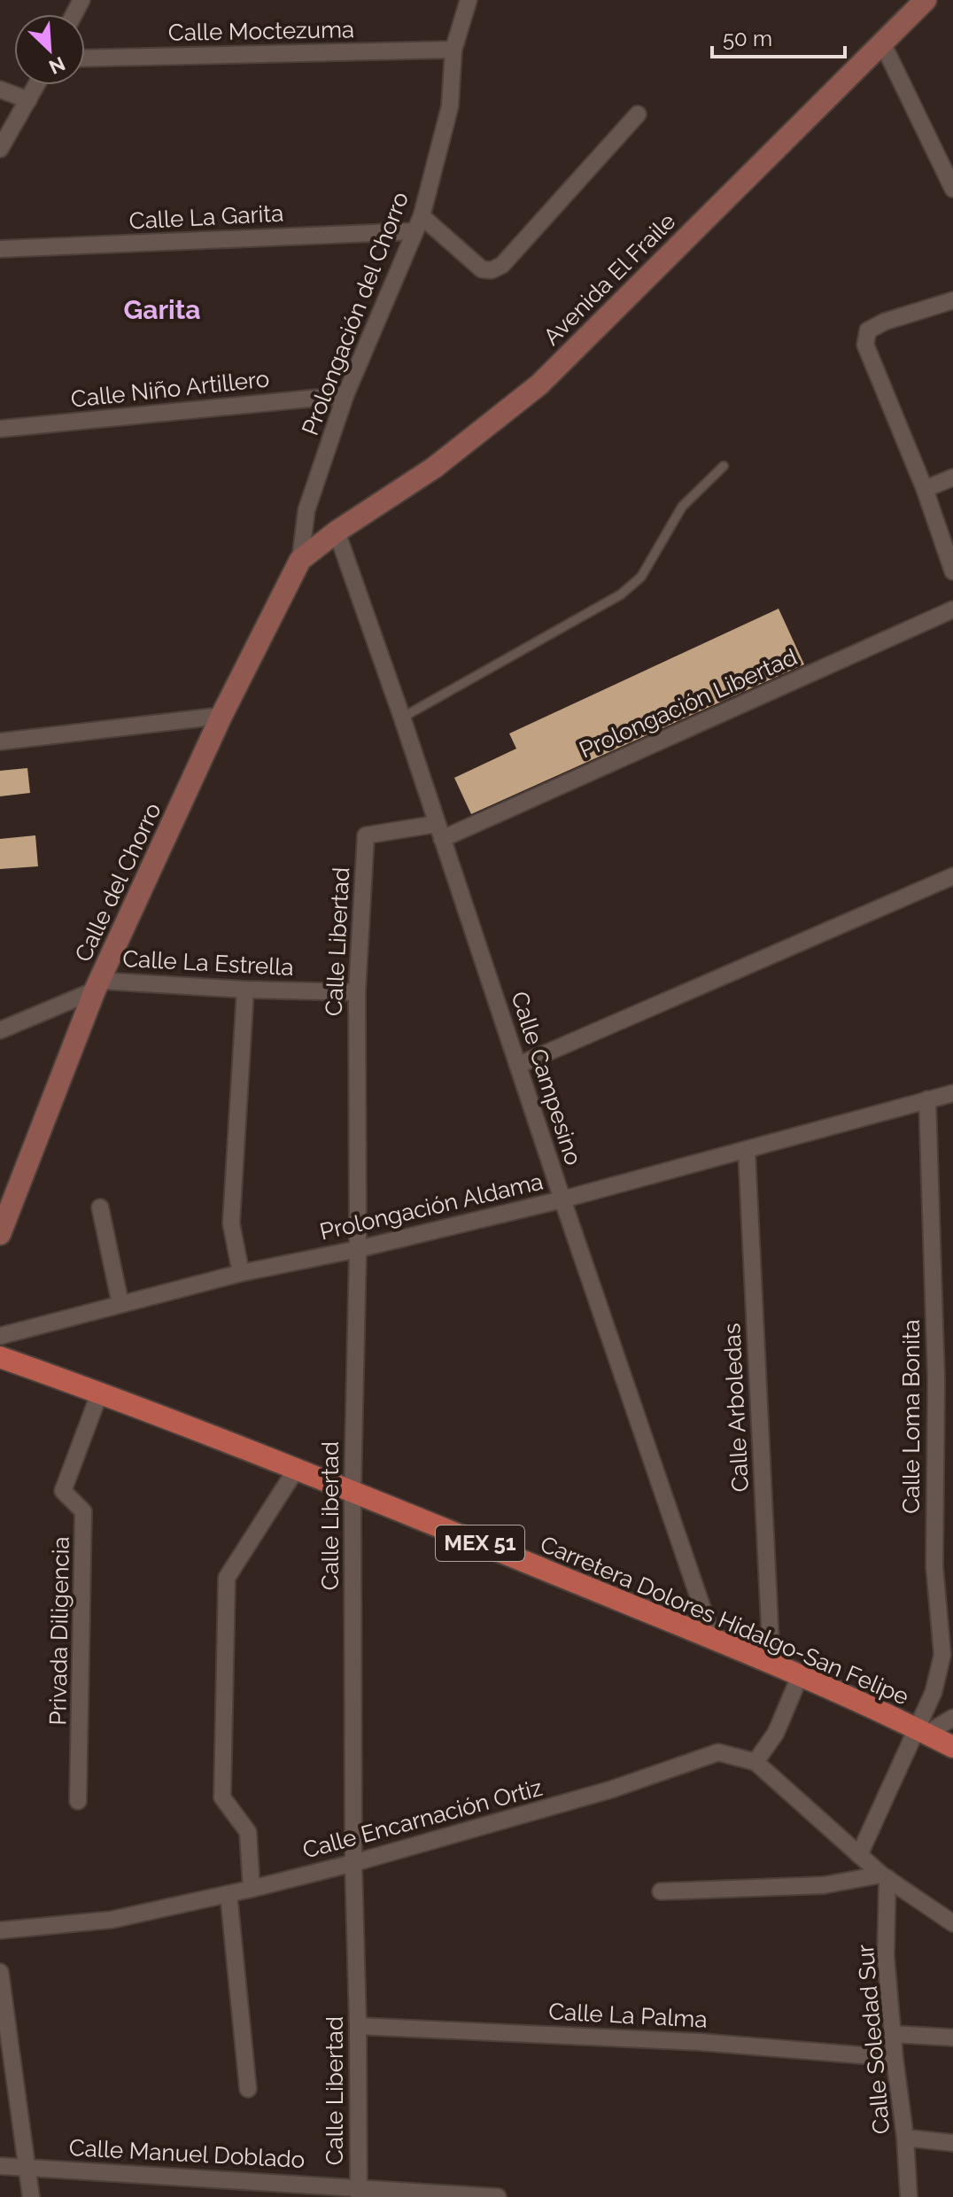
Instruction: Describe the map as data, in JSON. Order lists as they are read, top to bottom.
{
  "streets": {
    "main road": ["MEX 51", "Carretera Dolores Hidalgo-San Felipe"],
    "street": [
      "Calle Moctezuma",
      "Calle La Garita",
      "Avenida El Fraile",
      "Prolongación del Chorro",
      "Calle Niño Artillero",
      "Prolongación Libertad",
      "Calle del Chorro",
      "Calle Libertad",
      "Calle La Estrella",
      "Calle Campesino",
      "Prolongación Aldama",
      "Calle Arboledas",
      "Calle Loma Bonita",
      "Privada Diligencia",
      "Calle Encarnación Ortiz",
      "Calle La Palma",
      "Calle Soledad Sur",
      "Calle Manuel Doblado"
    ]
  },
  "crossings": [
    ["Calle Moctezuma", "Prolongación del Chorro"],
    ["Calle La Garita", "Prolongación del Chorro"],
    ["Avenida El Fraile", "Prolongación del Chorro"],
    ["Avenida El Fraile", "Calle del Chorro"],
    ["Avenida El Fraile", "Calle Campesino"],
    ["Prolongación del Chorro", "Calle Niño Artillero"],
    ["Prolongación del Chorro", "Calle del Chorro"],
    ["Prolongación Libertad", "Calle Libertad"],
    ["Prolongación Libertad", "Calle Campesino"],
    ["Calle del Chorro", "Calle La Estrella"],
    ["Calle Libertad", "Calle La Estrella"],
    ["Calle Libertad", "Prolongación Aldama"],
    ["Calle Libertad", "Carretera Dolores Hidalgo-San Felipe"],
    ["Calle Libertad", "Calle Encarnación Ortiz"],
    ["Calle Libertad", "Calle La Palma"],
    ["Calle Libertad", "Calle Manuel Doblado"],
    ["Calle Campesino", "Prolongación Aldama"],
    ["Calle Campesino", "Carretera Dolores Hidalgo-San Felipe"],
    ["Prolongación Aldama", "Calle Arboledas"],
    ["Prolongación Aldama", "Calle Loma Bonita"],
    ["Calle Arboledas", "Carretera Dolores Hidalgo-San Felipe"],
    ["Calle Loma Bonita", "Carretera Dolores Hidalgo-San Felipe"],
    ["Carretera Dolores Hidalgo-San Felipe", "Privada Diligencia"],
    ["Calle La Palma", "Calle Soledad Sur"]
  ],
  "districts": ["Garita"],
  "scale_bar": "50 m",
  "north": "bottom right"
}
